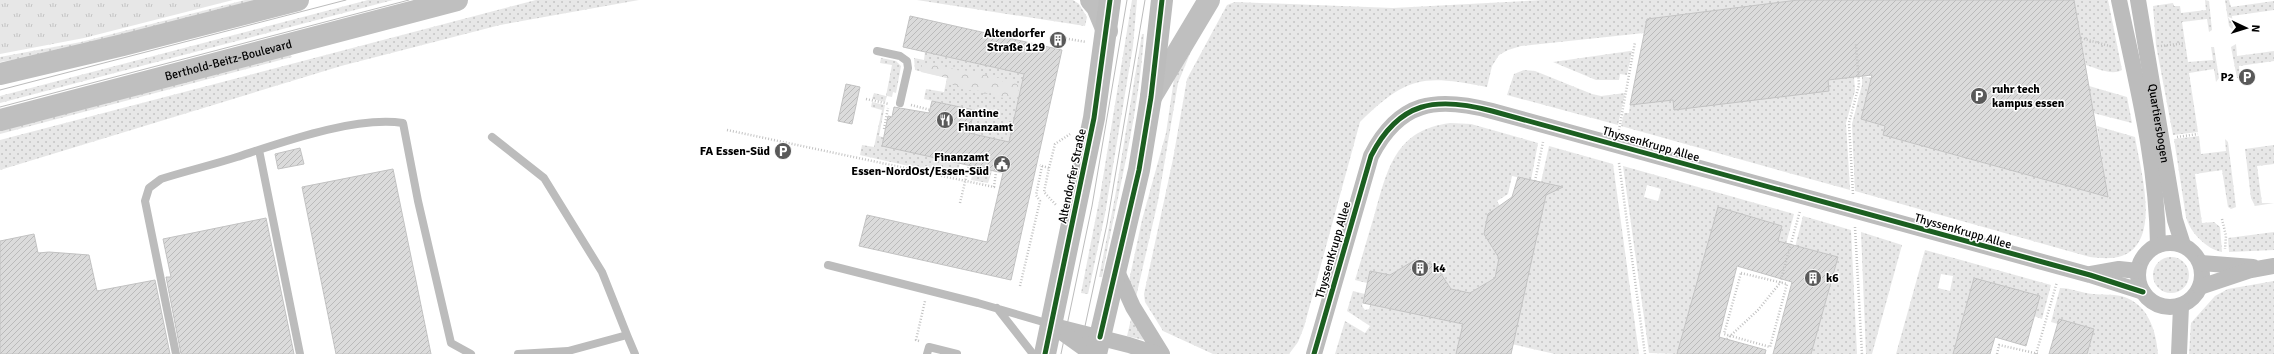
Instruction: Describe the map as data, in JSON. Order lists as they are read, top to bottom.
{
  "streets": {
    "main road": ["Berthold-Beitz-Boulevard", "Altendorfer Straße"],
    "street": ["Quartiersbogen", "ThyssenKrupp Allee"]
  },
  "crossings": [
    ["Quartiersbogen", "ThyssenKrupp Allee"]
  ],
  "places": {
    "building": ["Altendorfer Straße 129", "k4", "k6"],
    "parking": ["P2", "ruhr tech kampus essen", "FA Essen-Süd"],
    "restaurant": ["Kantine Finanzamt"],
    "public building": ["Finanzamt Essen-NordOst/Essen-Süd"]
  },
  "north": "right"
}
